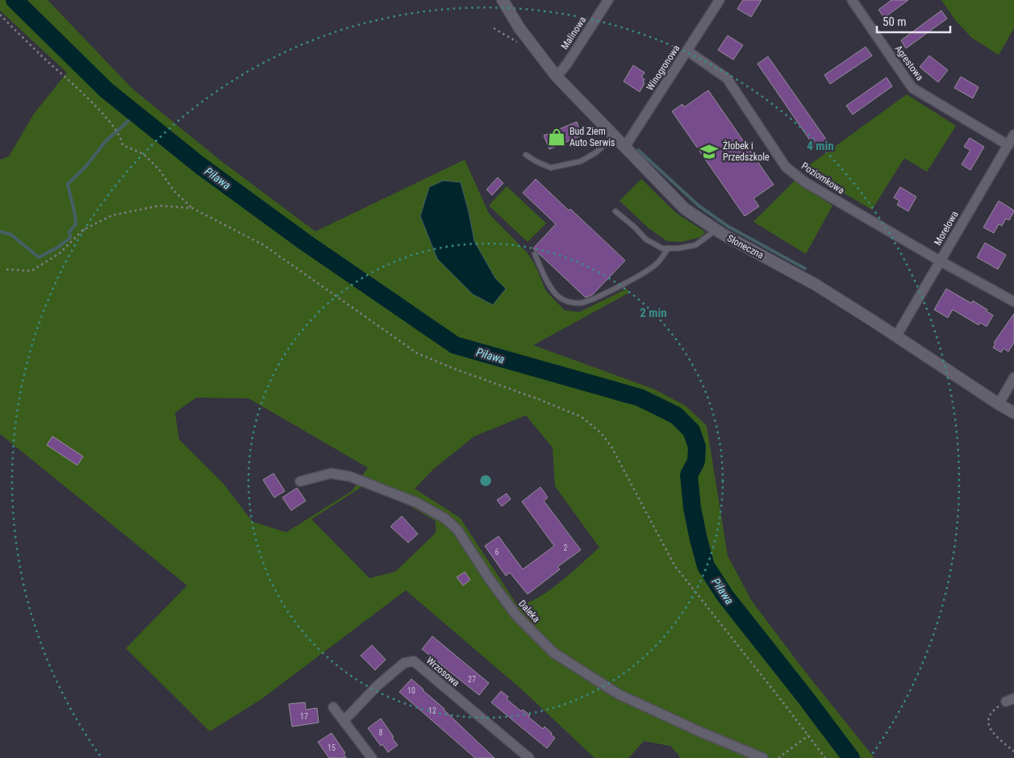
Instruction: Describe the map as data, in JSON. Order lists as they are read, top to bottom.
{
  "streets": {
    "street": [
      "Malinowa",
      "Agrestowa",
      "Winogronowa",
      "Poziomkowa",
      "Morelowa",
      "Słoneczna",
      "Daleka",
      "Wrzosowa"
    ]
  },
  "crossings": [
    ["Malinowa", "Słoneczna"],
    ["Agrestowa", "Morelowa"],
    ["Winogronowa", "Poziomkowa"],
    ["Winogronowa", "Słoneczna"],
    ["Poziomkowa", "Morelowa"]
  ],
  "water": ["Piława"],
  "places": {
    "shop": ["Bud Ziem Auto Serwis"],
    "school or university": ["Żłobek i Przedszkole"]
  },
  "house_numbers": [
    "2",
    "6",
    "27",
    "10",
    "12",
    "17",
    "8",
    "15"
  ],
  "scale_bar": "50 m",
  "rings": ["4 min", "2 min"]
}
